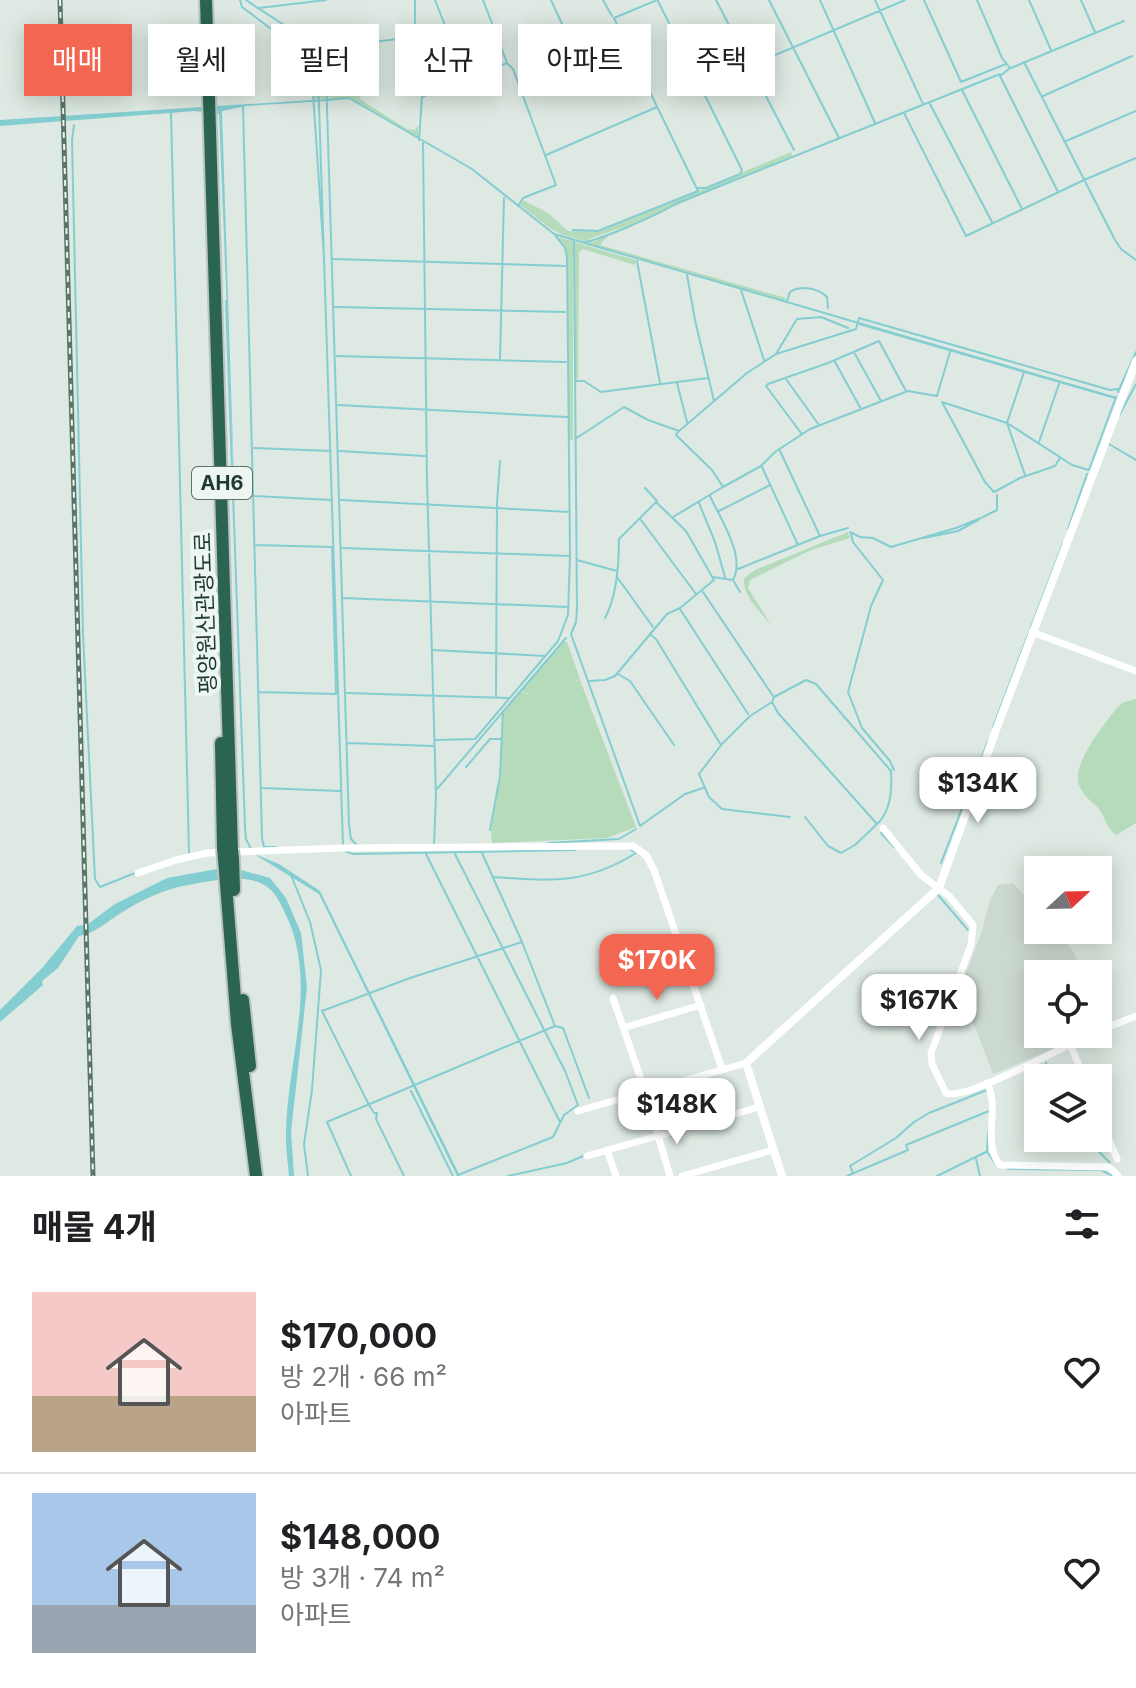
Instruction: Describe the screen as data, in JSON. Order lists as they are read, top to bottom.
{
  "streets": {
    "highway": ["AH6", "평양원산관광도로"]
  },
  "north": "right",
  "page": {
    "chip": [
      "매매",
      "월세",
      "필터",
      "신규",
      "아파트",
      "주택"
    ],
    "price": [
      "$134K",
      "$170K",
      "$167K",
      "$148K"
    ],
    "heading": "매물 4개",
    "list": [
      {
        "name": "$170,000",
        "note": "방 2개 · 66 m² · 아파트"
      },
      {
        "name": "$148,000",
        "note": "방 3개 · 74 m² · 아파트"
      }
    ]
  }
}
